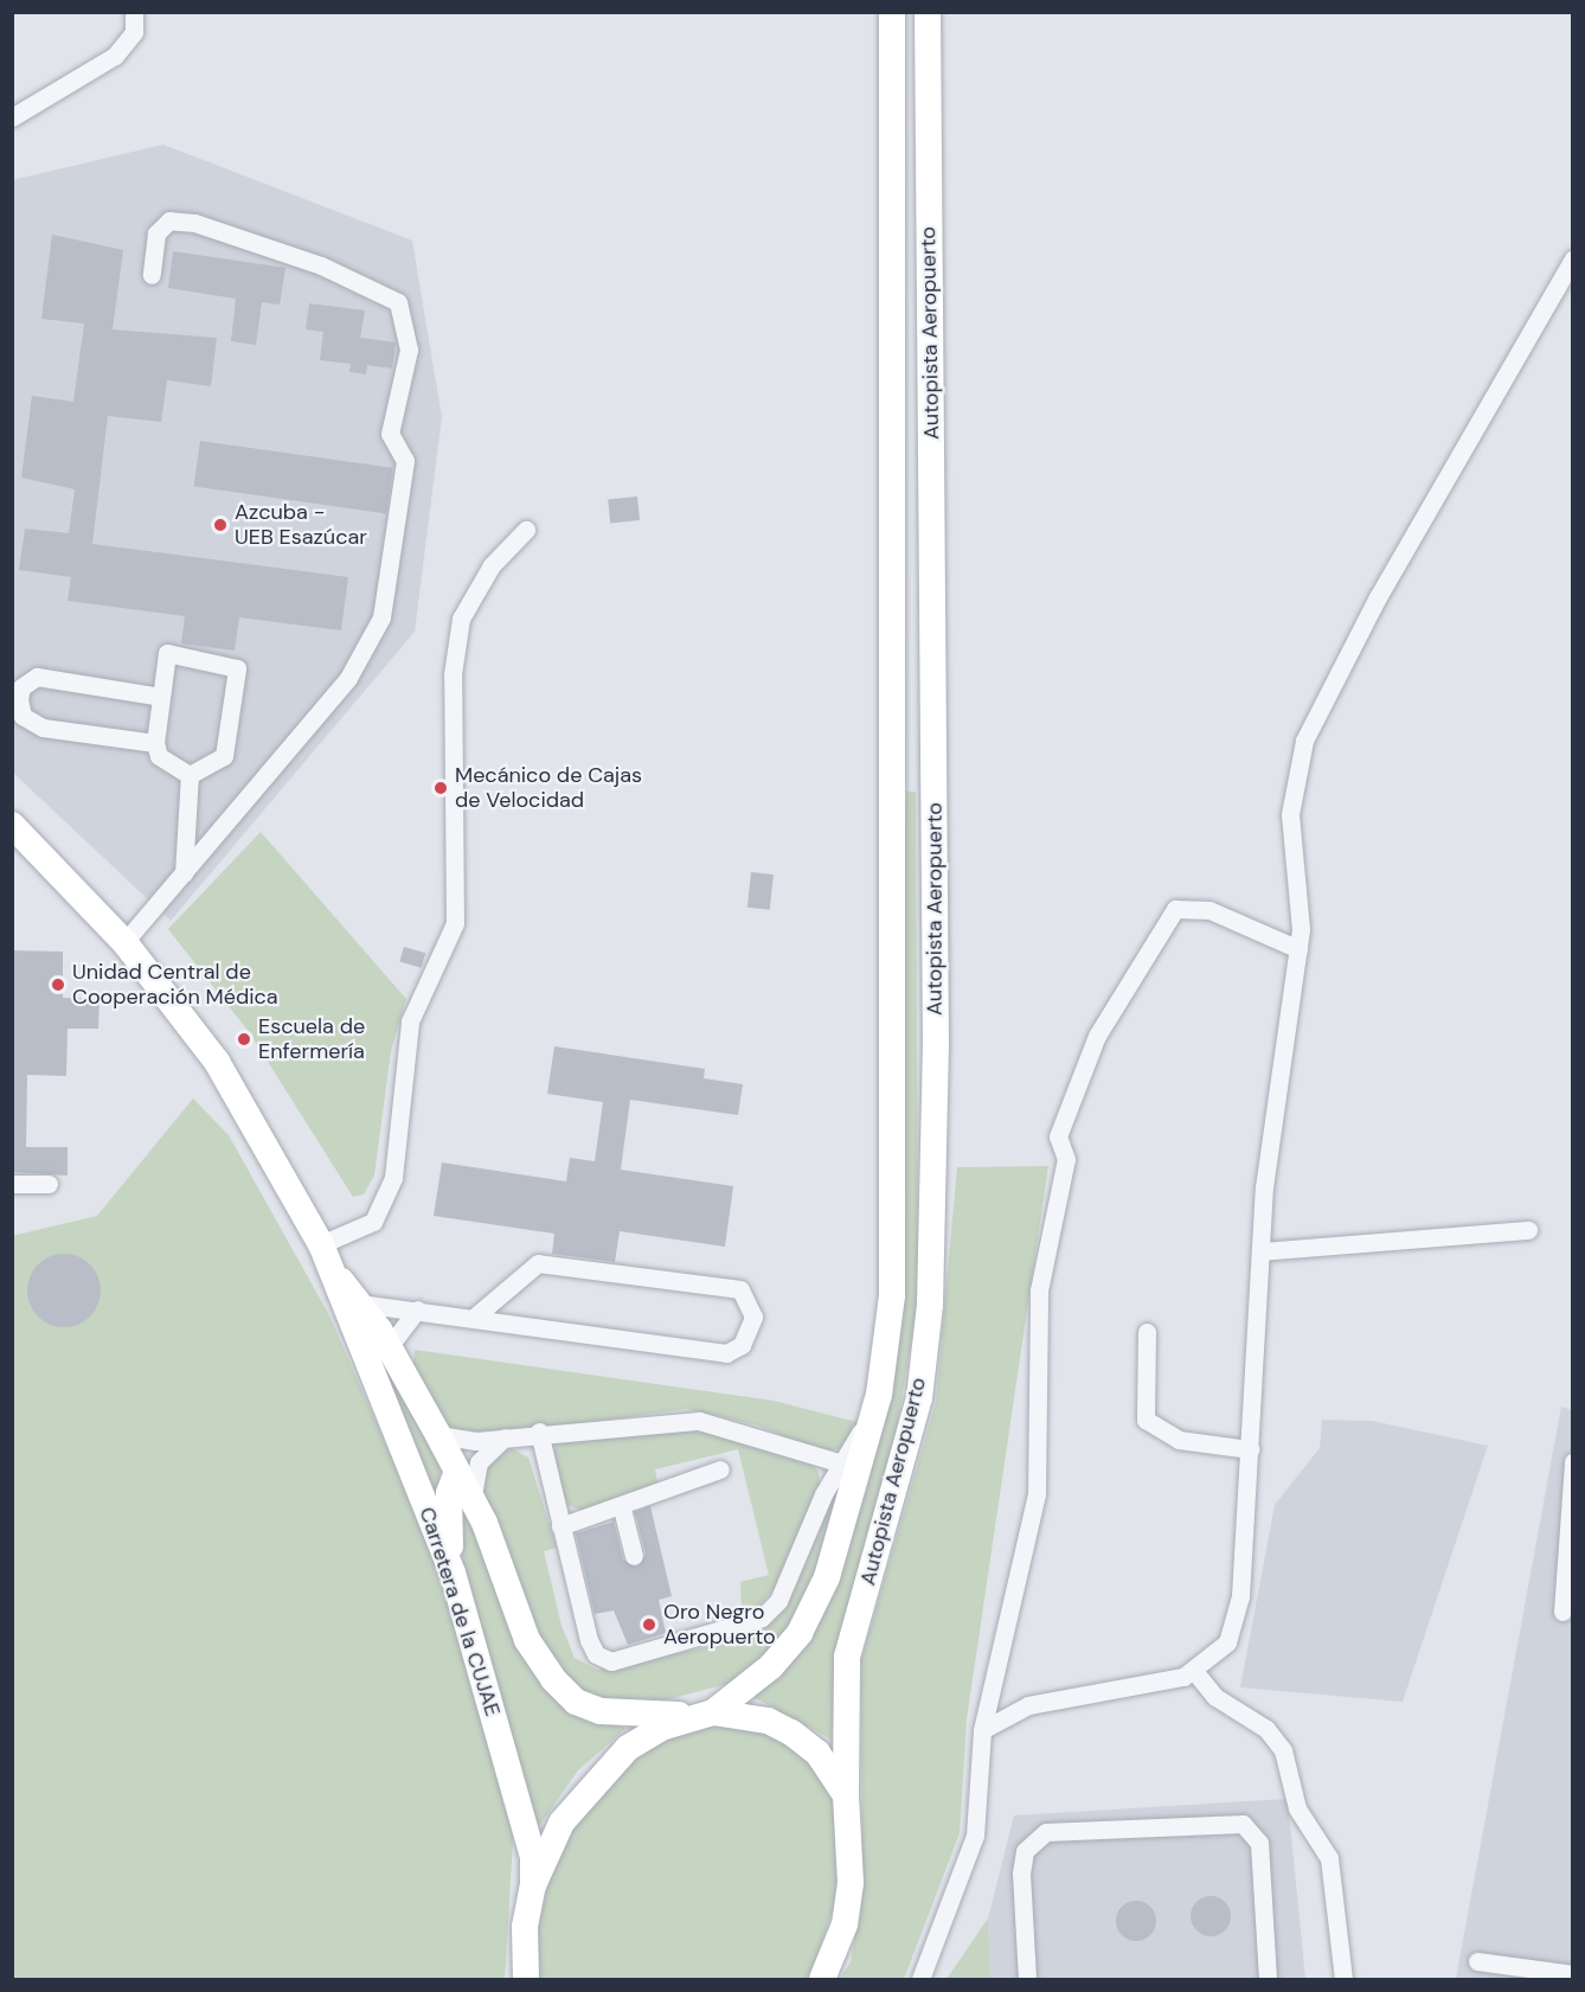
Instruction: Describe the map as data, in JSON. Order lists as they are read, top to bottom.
{
  "streets": {
    "highway": ["Autopista Aeropuerto", "Carretera de la CUJAE"]
  },
  "crossings": [
    ["Autopista Aeropuerto", "Carretera de la CUJAE"]
  ],
  "places": [
    "Azcuba - UEB Esazúcar",
    "Mecánico de Cajas de Velocidad",
    "Unidad Central de Cooperación Médica",
    "Escuela de Enfermería",
    "Oro Negro Aeropuerto"
  ]
}
